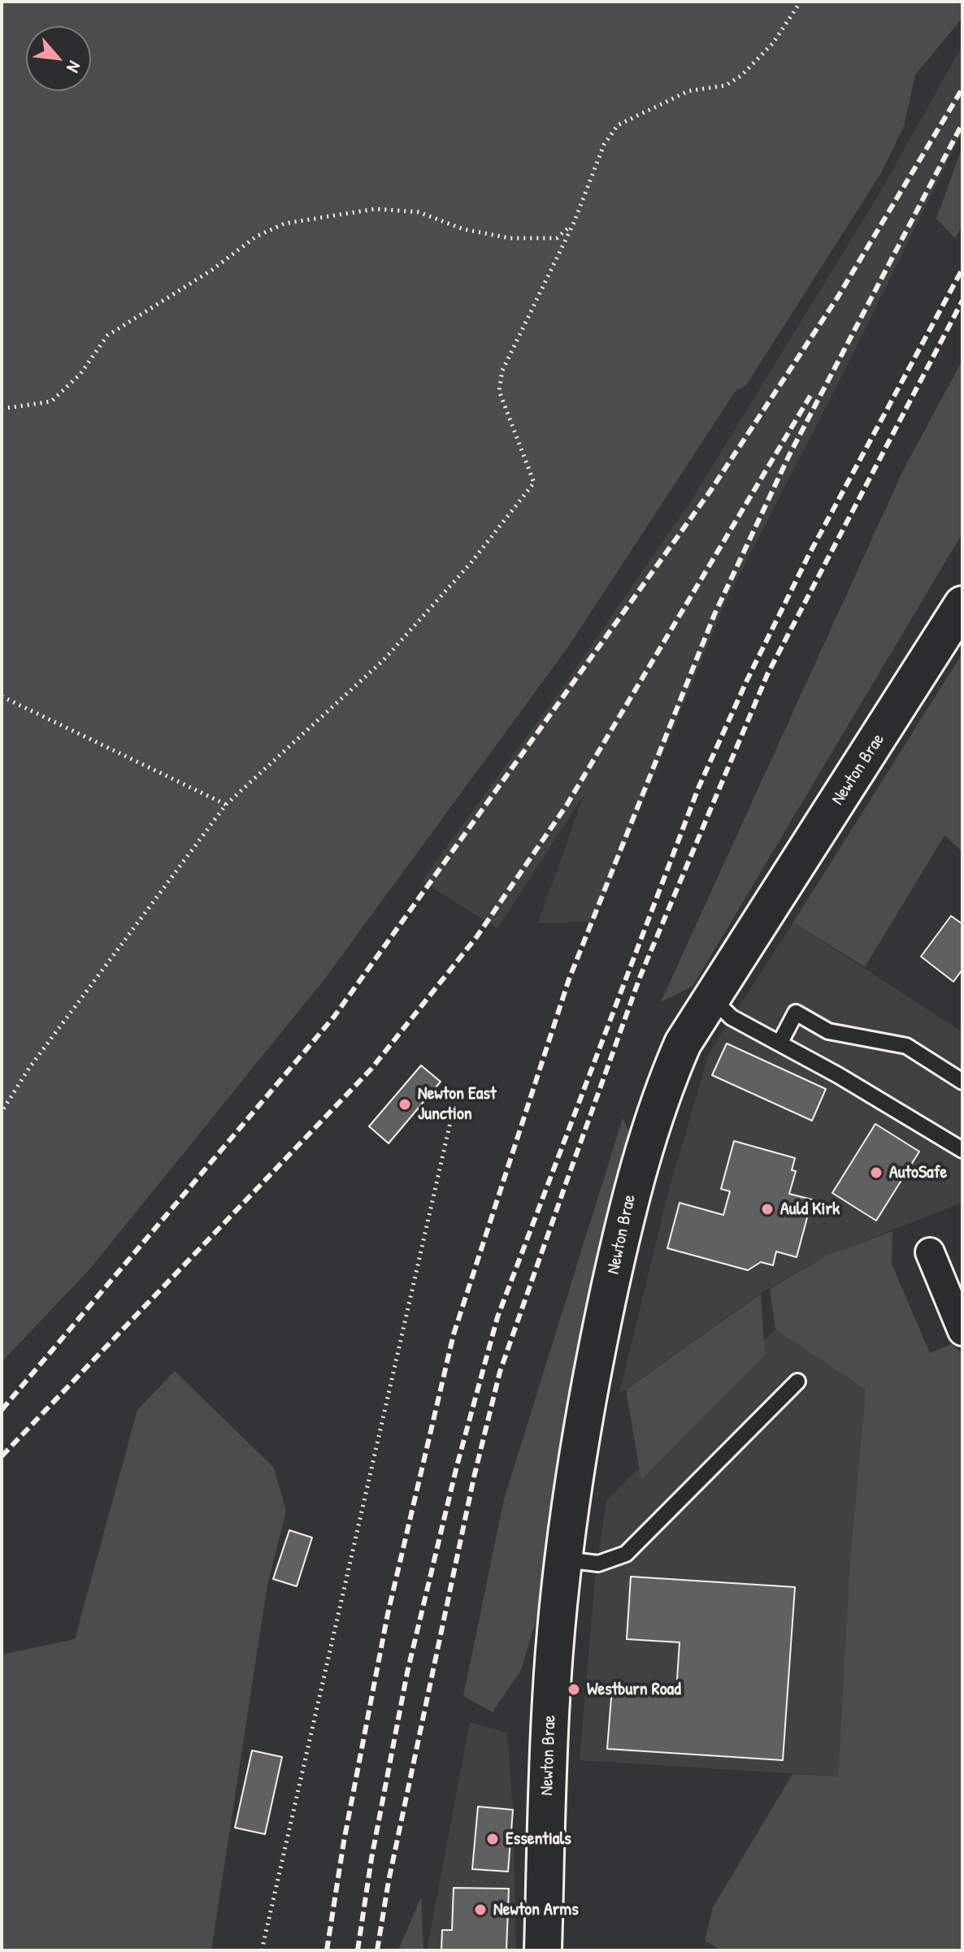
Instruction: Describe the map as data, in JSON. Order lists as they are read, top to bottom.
{
  "streets": {
    "street": ["Newton Brae"]
  },
  "places": [
    "Newton East Junction",
    "AutoSafe",
    "Auld Kirk",
    "Westburn Road",
    "Essentials",
    "Newton Arms"
  ],
  "north": "bottom right"
}
